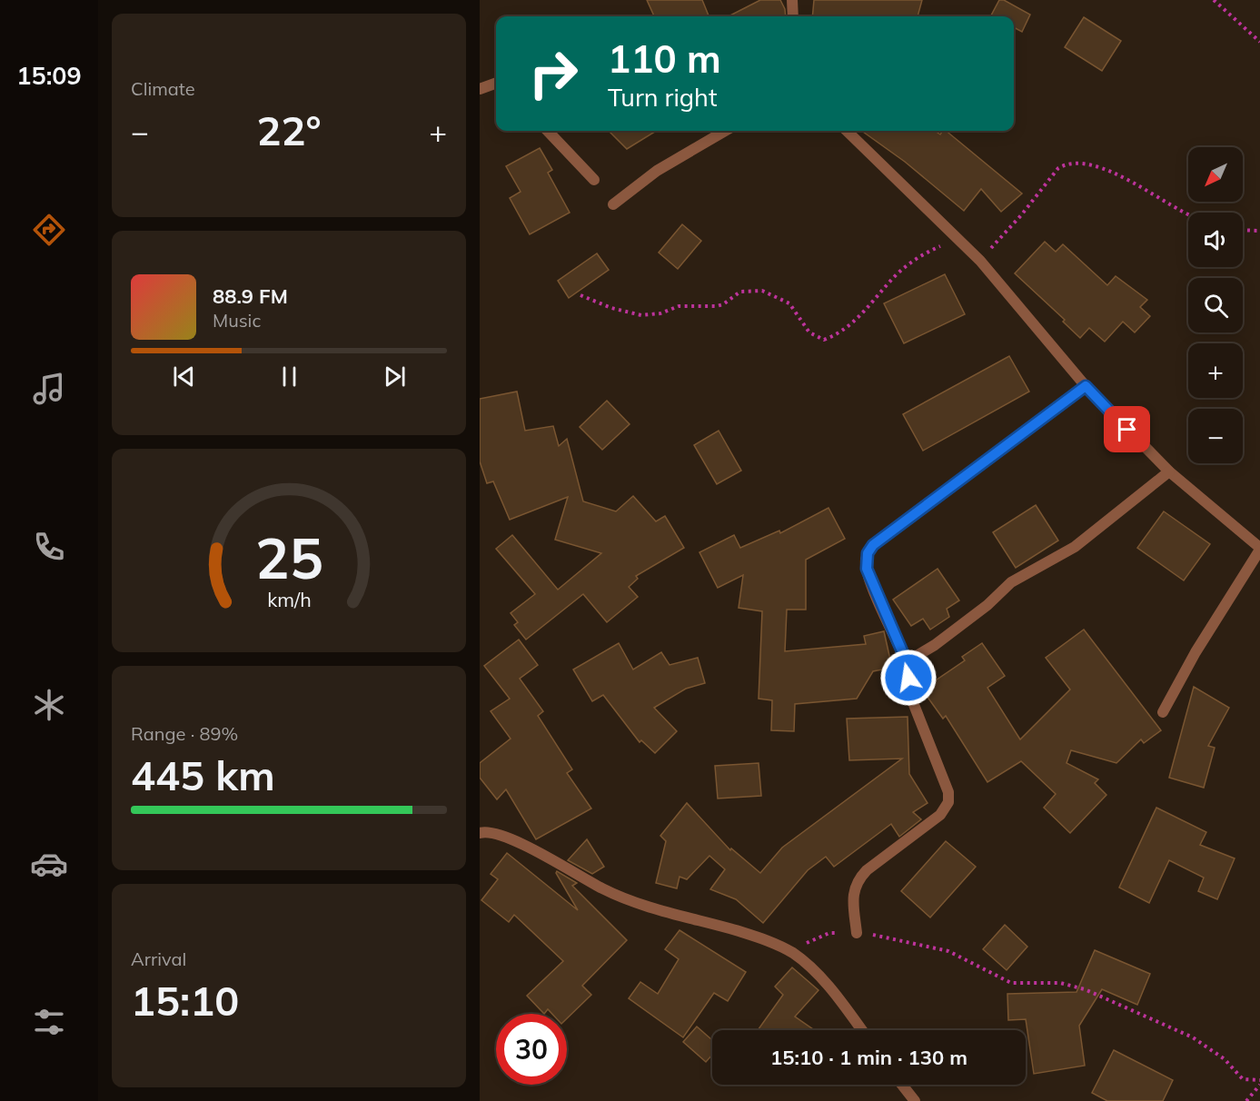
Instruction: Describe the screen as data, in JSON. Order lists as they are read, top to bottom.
{
  "north": "bottom left",
  "page": {
    "tabs": "15:09",
    "tile": [
      "Climate",
      ["Range · 89%", "445 km"],
      ["Arrival", "15:10"]
    ],
    "turn": ["110 m", "Turn right"],
    "heat": ["−", "22°", "+"],
    "map_buttons": ["+", "−"],
    "song": ["88.9 FM", "Music"],
    "limit": "30",
    "trip": "15:10 · 1 min · 130 m",
    "gauge": ["25", "km/h"]
  }
}
